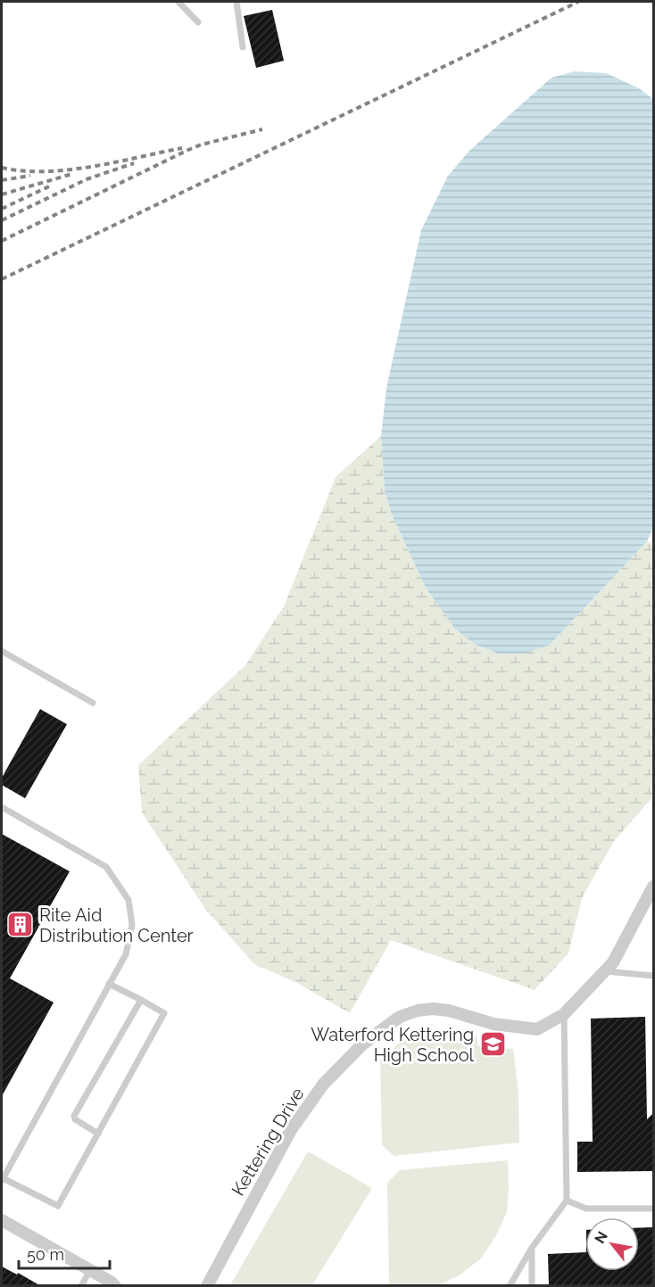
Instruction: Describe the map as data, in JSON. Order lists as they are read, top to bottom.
{
  "streets": {
    "street": ["Kettering Drive"]
  },
  "places": {
    "building": ["Rite Aid Distribution Center"],
    "school or university": ["Waterford Kettering High School"]
  },
  "scale_bar": "50 m",
  "north": "top left"
}
